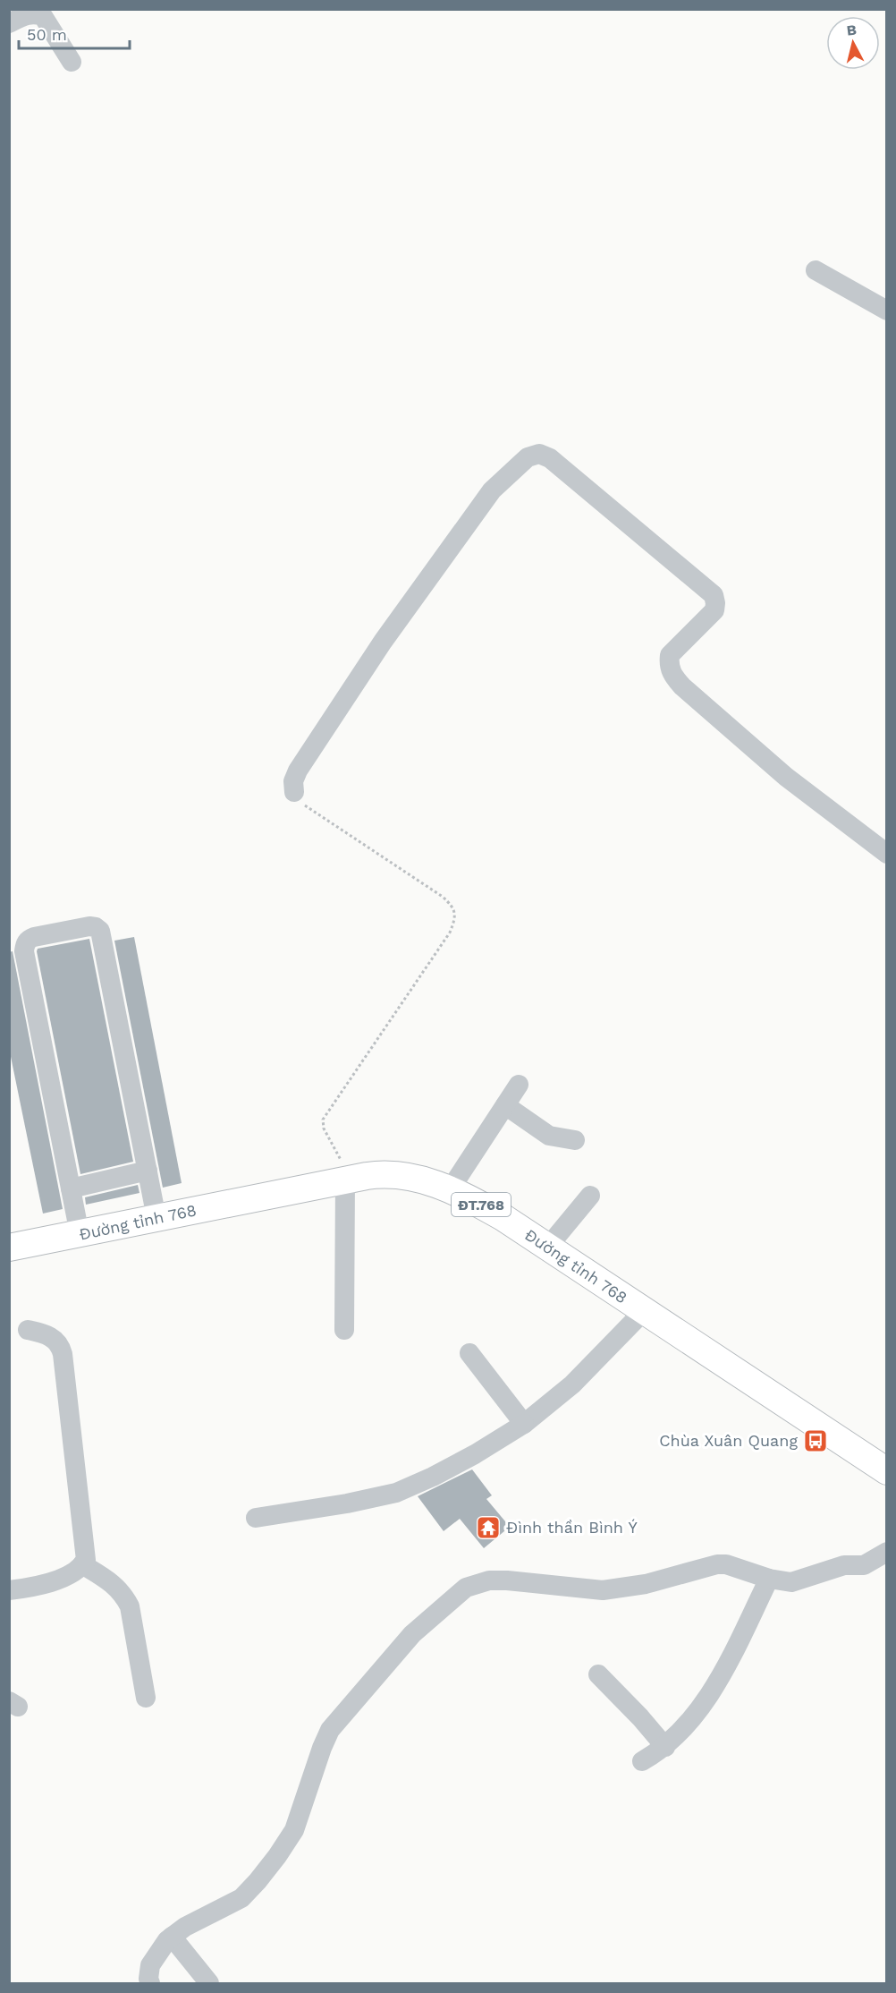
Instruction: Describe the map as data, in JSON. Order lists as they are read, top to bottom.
{
  "streets": {
    "main road": ["ĐT.768", "Đường tỉnh 768"]
  },
  "places": {
    "bus stop": ["Chùa Xuân Quang"],
    "temple": ["Đình thần Bình Ý"]
  },
  "scale_bar": "50 m",
  "north": "top"
}
